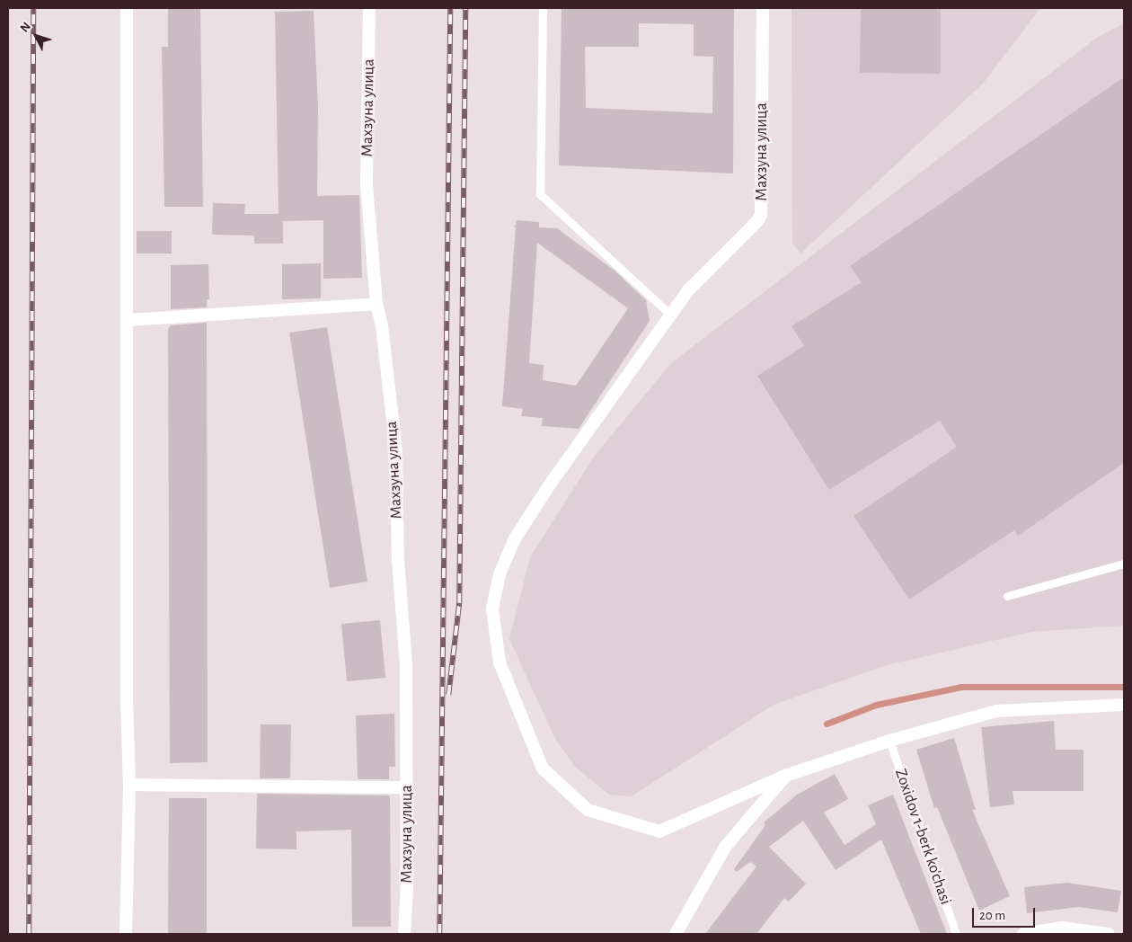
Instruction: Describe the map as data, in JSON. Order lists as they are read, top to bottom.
{
  "streets": {
    "street": ["Махзуна улица"],
    "lane": ["Zoxidov 1-berk ko'chasi"]
  },
  "crossings": [
    ["Махзуна улица", "Zoxidov 1-berk ko'chasi"]
  ],
  "scale_bar": "20 m",
  "north": "top left"
}
